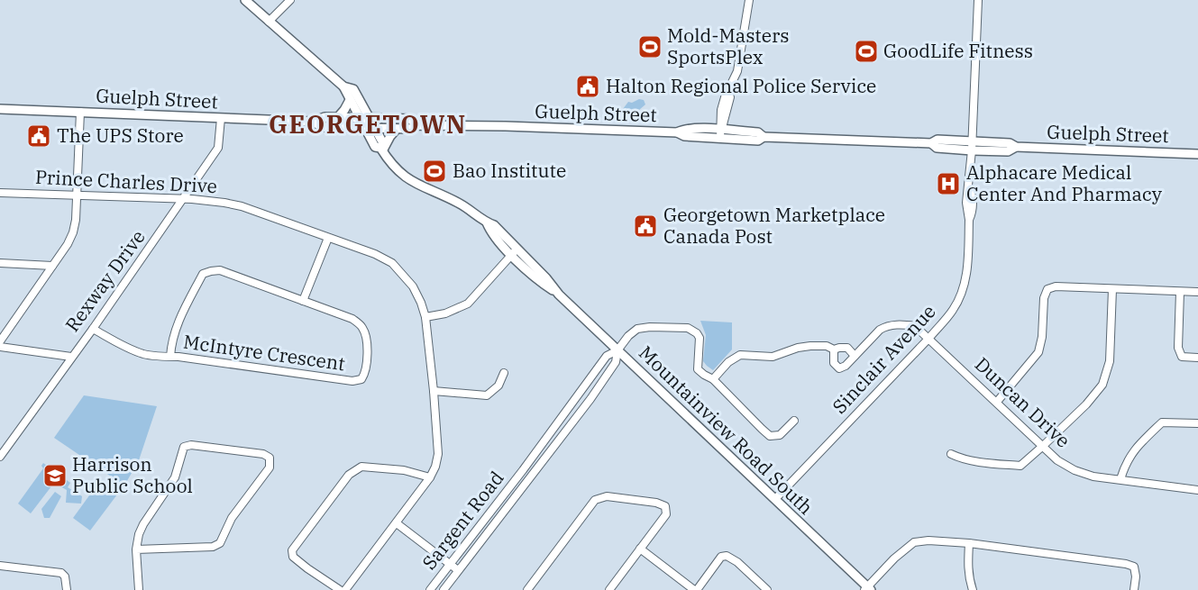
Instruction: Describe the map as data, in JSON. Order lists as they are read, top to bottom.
{
  "streets": {
    "main road": ["Guelph Street", "Mountainview Road South"],
    "street": [
      "Prince Charles Drive",
      "Rexway Drive",
      "McIntyre Crescent",
      "Sinclair Avenue",
      "Duncan Drive",
      "Sargent Road"
    ]
  },
  "crossings": [
    ["Guelph Street", "Rexway Drive"],
    ["Guelph Street", "Sinclair Avenue"],
    ["Guelph Street", "Mountainview Road South"],
    ["Prince Charles Drive", "Rexway Drive"],
    ["Rexway Drive", "McIntyre Crescent"],
    ["Sinclair Avenue", "Duncan Drive"],
    ["Sinclair Avenue", "Mountainview Road South"],
    ["Mountainview Road South", "Sargent Road"]
  ],
  "districts": ["GEORGETOWN"],
  "places": {
    "sports": ["Mold-Masters SportsPlex", "GoodLife Fitness", "Bao Institute"],
    "public building": ["Halton Regional Police Service", "The UPS Store", "Georgetown Marketplace Canada Post"],
    "hospital": ["Alphacare Medical Center And Pharmacy"],
    "school or university": ["Harrison Public School"]
  }
}
